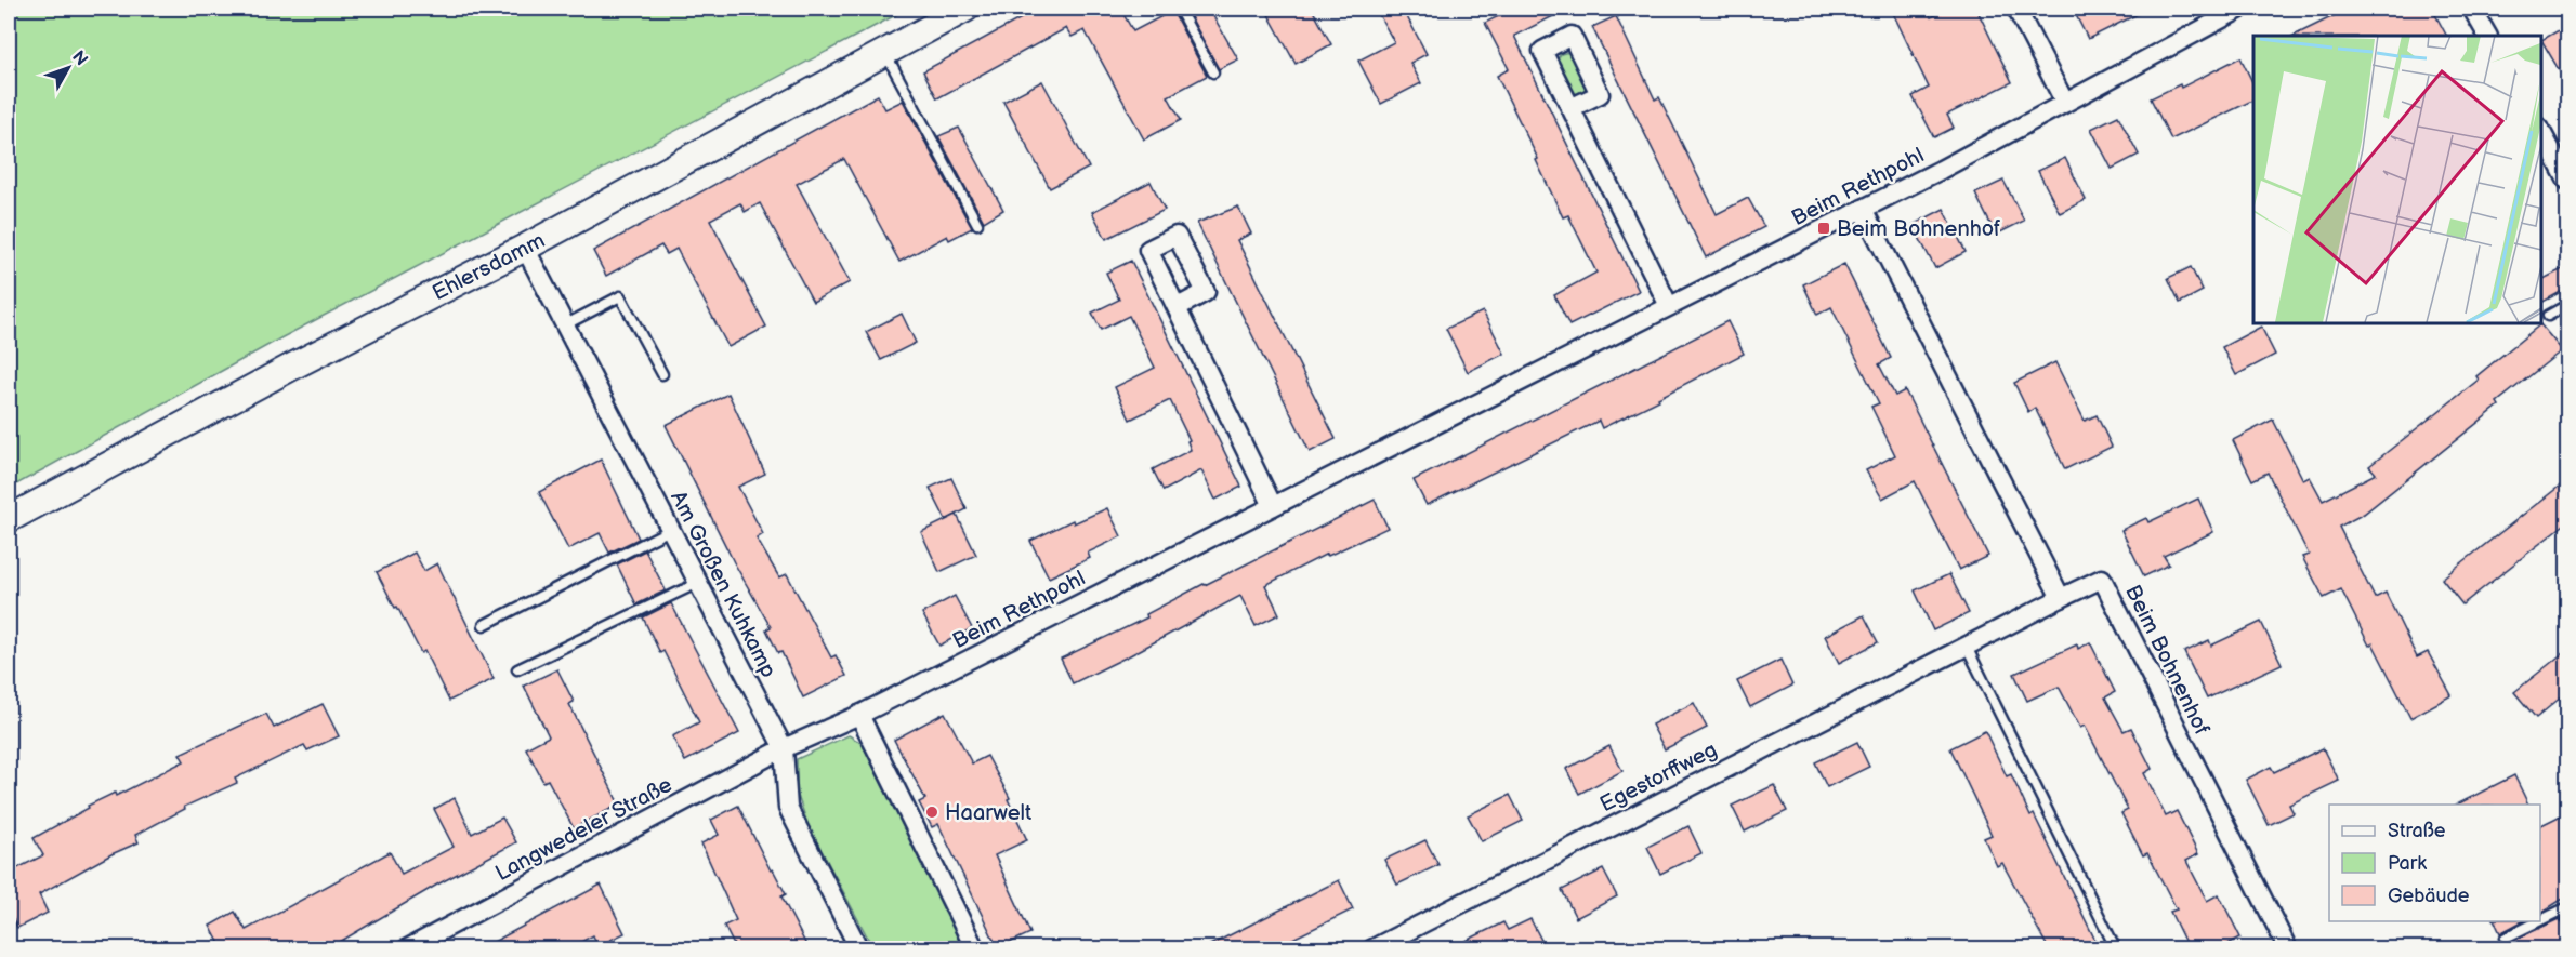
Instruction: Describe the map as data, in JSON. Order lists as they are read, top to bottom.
{
  "streets": {
    "street": [
      "Beim Rethpohl",
      "Ehlersdamm",
      "Am Großen Kuhkamp",
      "Beim Bohnenhof",
      "Egestorffweg",
      "Langwedeler Straße"
    ]
  },
  "crossings": [
    ["Beim Rethpohl", "Am Großen Kuhkamp"],
    ["Beim Rethpohl", "Langwedeler Straße"],
    ["Ehlersdamm", "Am Großen Kuhkamp"],
    ["Am Großen Kuhkamp", "Langwedeler Straße"],
    ["Beim Bohnenhof", "Egestorffweg"]
  ],
  "places": {
    "transit": ["Beim Bohnenhof"],
    "other": ["Haarwelt"]
  },
  "legend": ["Straße", "Park", "Gebäude"],
  "north": "top right"
}
